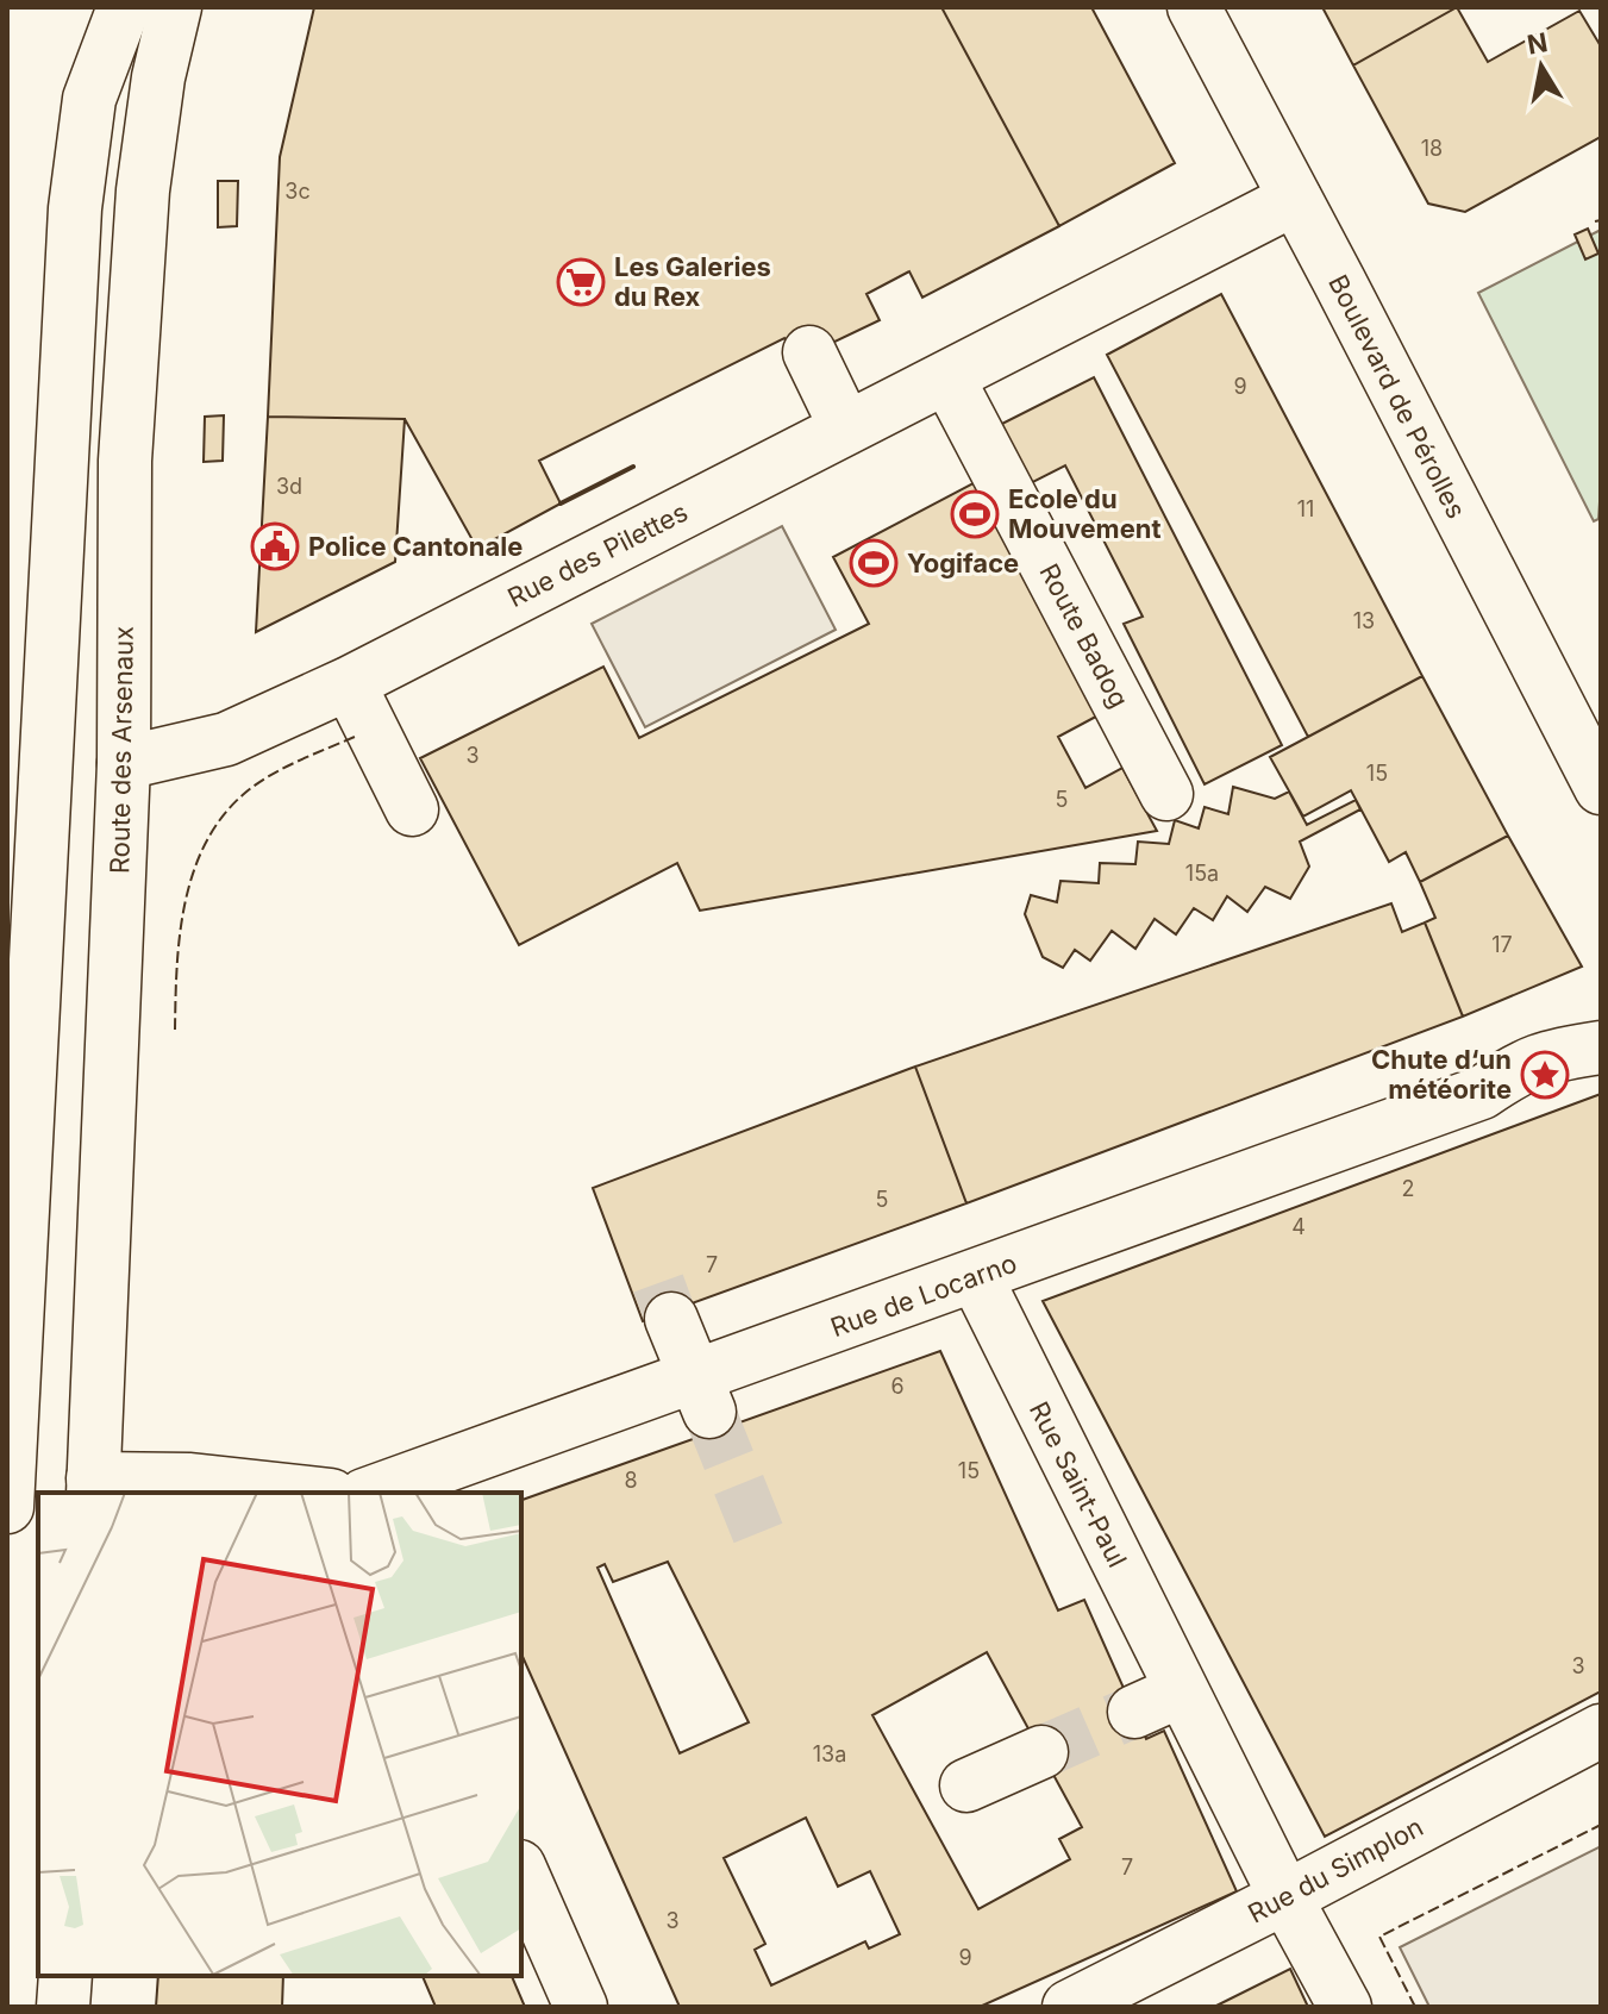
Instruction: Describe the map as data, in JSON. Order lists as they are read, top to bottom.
{
  "streets": {
    "street": [
      "Boulevard de Pérolles",
      "Rue des Pilettes",
      "Route Badog",
      "Route des Arsenaux",
      "Rue de Locarno",
      "Rue Saint-Paul",
      "Rue du Simplon"
    ]
  },
  "crossings": [
    ["Boulevard de Pérolles", "Rue des Pilettes"],
    ["Rue des Pilettes", "Route Badog"],
    ["Rue des Pilettes", "Route des Arsenaux"],
    ["Rue de Locarno", "Rue Saint-Paul"],
    ["Rue Saint-Paul", "Rue du Simplon"]
  ],
  "places": {
    "supermarket": ["Les Galeries du Rex"],
    "sports": ["Ecole du Mouvement", "Yogiface"],
    "public building": ["Police Cantonale"],
    "place": ["Chute d‘un météorite"]
  },
  "house_numbers": [
    "18",
    "3c",
    "9",
    "3d",
    "11",
    "13",
    "3",
    "15",
    "5",
    "15a",
    "17",
    "2",
    "5",
    "4",
    "7",
    "6",
    "15",
    "8",
    "3",
    "13a",
    "7",
    "3",
    "9"
  ],
  "north": "top"
}
